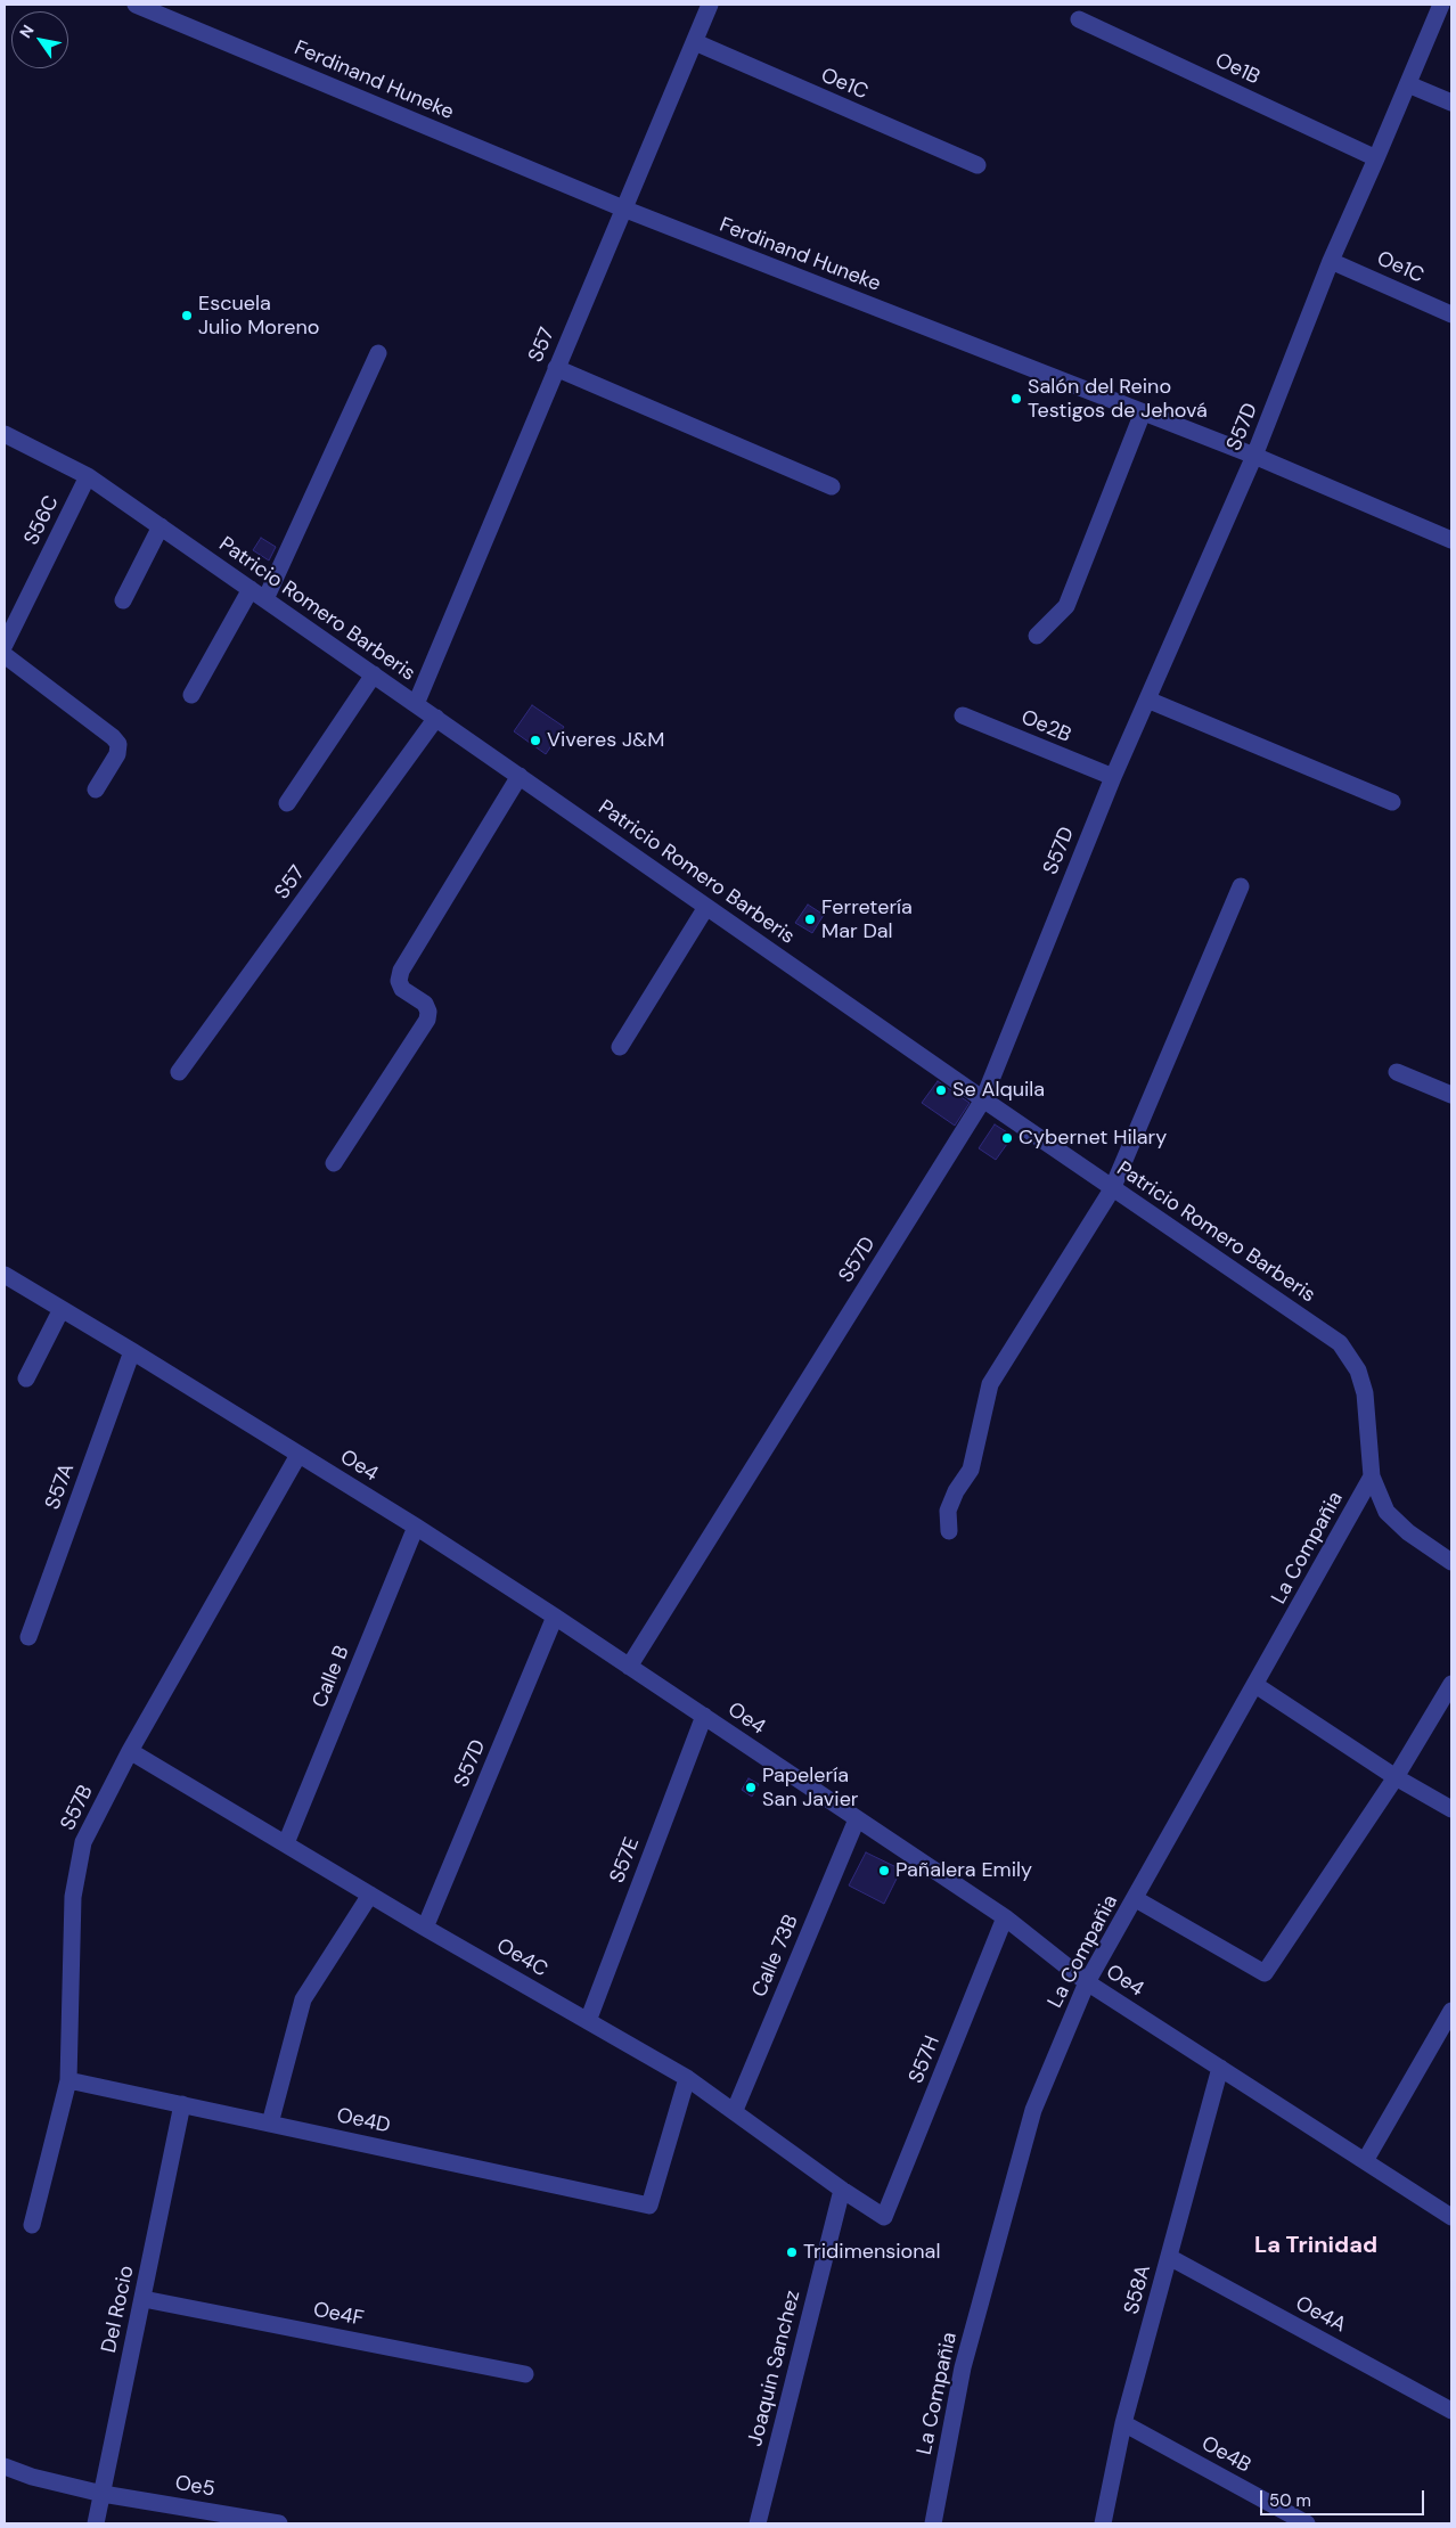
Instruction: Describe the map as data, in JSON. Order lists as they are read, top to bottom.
{
  "streets": {
    "street": [
      "Oe1B",
      "Ferdinand Huneke",
      "Oe1C",
      "S57",
      "S57D",
      "S56C",
      "Patricio Romero Barberis",
      "Oe2B",
      "Oe4",
      "S57A",
      "La Compañia",
      "Calle B",
      "S57B",
      "S57E",
      "Calle 73B",
      "Oe4C",
      "S57H",
      "Oe4D",
      "S58A",
      "Del Rocio",
      "Oe4F",
      "Oe4A",
      "Joaquin Sanchez",
      "Oe4B",
      "Oe5"
    ]
  },
  "crossings": [
    ["Oe1B", "S57D"],
    ["Ferdinand Huneke", "S57"],
    ["Ferdinand Huneke", "S57D"],
    ["Oe1C", "S57"],
    ["Oe1C", "S57D"],
    ["S57", "Patricio Romero Barberis"],
    ["S57D", "Patricio Romero Barberis"],
    ["S57D", "Oe2B"],
    ["S57D", "Oe4"],
    ["S57D", "Oe4C"],
    ["S56C", "Patricio Romero Barberis"],
    ["Patricio Romero Barberis", "La Compañia"],
    ["Oe4", "S57A"],
    ["Oe4", "La Compañia"],
    ["Oe4", "Calle B"],
    ["Oe4", "S57B"],
    ["Oe4", "S57E"],
    ["Oe4", "Calle 73B"],
    ["Oe4", "S57H"],
    ["Oe4", "S58A"],
    ["Calle B", "Oe4C"],
    ["S57B", "Oe4C"],
    ["S57B", "Oe4D"],
    ["S57E", "Oe4C"],
    ["Calle 73B", "Oe4C"],
    ["Oe4C", "S57H"],
    ["Oe4C", "Oe4D"],
    ["Oe4C", "Joaquin Sanchez"],
    ["Oe4D", "Del Rocio"],
    ["S58A", "Oe4A"],
    ["S58A", "Oe4B"],
    ["Del Rocio", "Oe4F"],
    ["Del Rocio", "Oe5"]
  ],
  "districts": ["La Trinidad"],
  "places": [
    "Escuela Julio Moreno",
    "Salón del Reino Testigos de Jehová",
    "Viveres J&M",
    "Ferretería Mar Dal",
    "Se Alquila",
    "Cybernet Hilary",
    "Papelería San Javier",
    "Pañalera Emily",
    "Tridimensional"
  ],
  "scale_bar": "50 m",
  "north": "top left"
}
